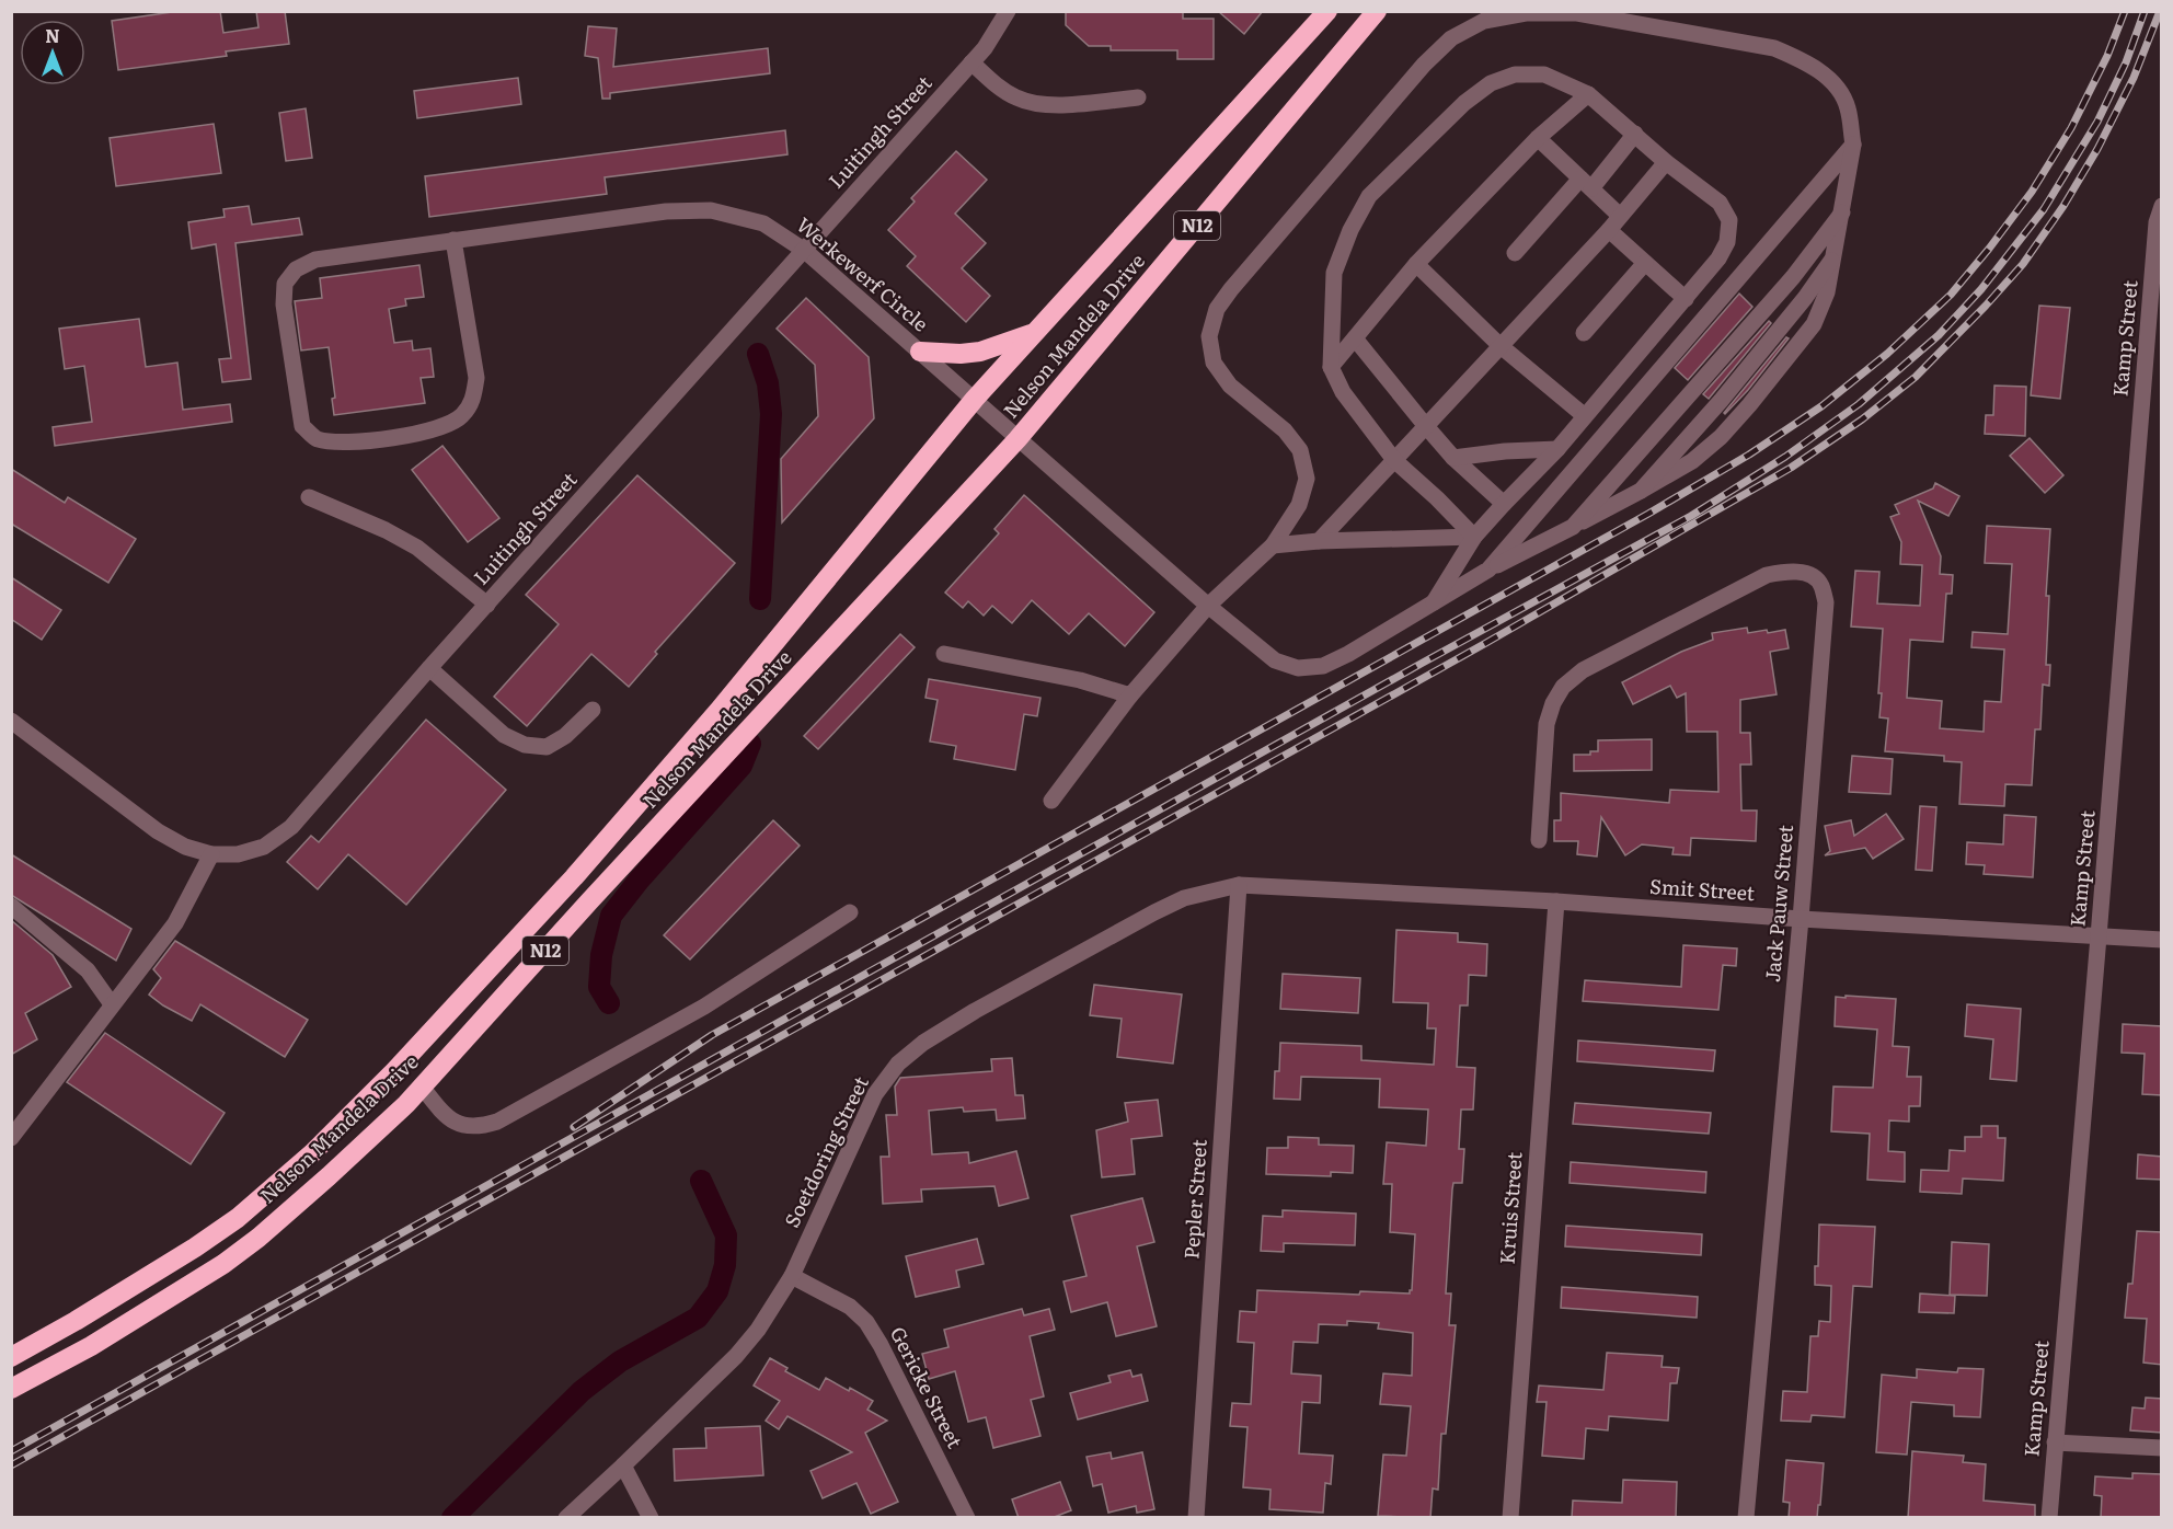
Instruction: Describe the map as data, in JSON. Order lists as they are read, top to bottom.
{
  "streets": {
    "highway": ["N12", "Nelson Mandela Drive"],
    "street": [
      "Luitingh Street",
      "Werkewerf Circle",
      "Kamp Street",
      "Smit Street",
      "Jack Pauw Street",
      "Soetdoring Street",
      "Pepler Street",
      "Kruis Street",
      "Gericke Street"
    ]
  },
  "crossings": [
    ["Luitingh Street", "Werkewerf Circle"],
    ["Werkewerf Circle", "Nelson Mandela Drive"],
    ["Kamp Street", "Smit Street"],
    ["Smit Street", "Jack Pauw Street"],
    ["Smit Street", "Soetdoring Street"],
    ["Smit Street", "Pepler Street"],
    ["Smit Street", "Kruis Street"],
    ["Soetdoring Street", "Pepler Street"],
    ["Soetdoring Street", "Gericke Street"]
  ],
  "north": "top"
}
